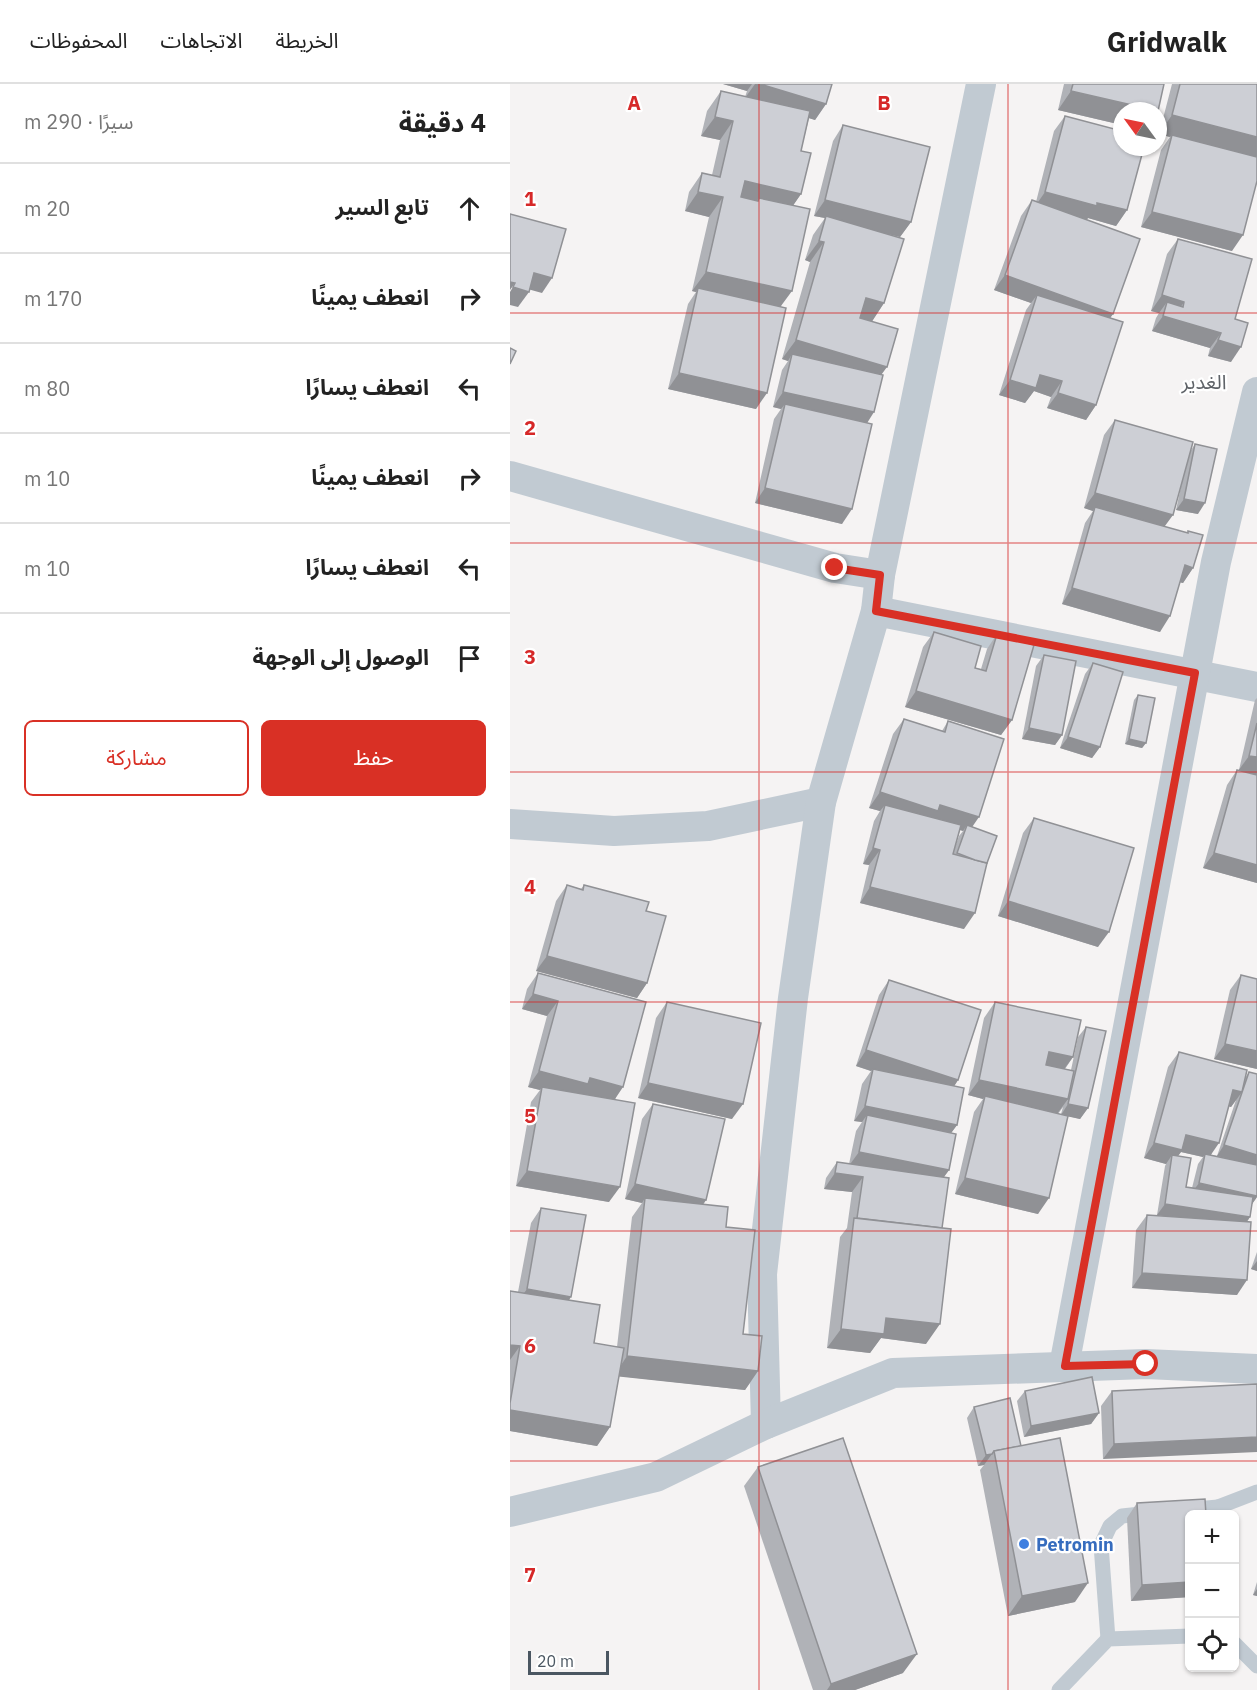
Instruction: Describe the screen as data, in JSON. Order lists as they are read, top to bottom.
{
  "districts": ["الغدير"],
  "places": ["Petromin"],
  "scale_bar": "20 m",
  "north": "top left",
  "page": {
    "header": "Gridwalk",
    "nav": ["الخريطة", "الاتجاهات", "المحفوظات"],
    "heading": ["4 دقيقة", "سيرًا · 290 m"],
    "list": [
      ["تابع السير", "20 m"],
      ["انعطف يمينًا", "170 m"],
      ["انعطف يسارًا", "80 m"],
      ["انعطف يمينًا", "10 m"],
      ["انعطف يسارًا", "10 m"],
      "الوصول إلى الوجهة"
    ],
    "buttons": ["حفظ", "مشاركة"],
    "map_buttons": ["+", "−"],
    "scale": "20 m"
  },
  "grid": {
    "columns": ["A", "B"],
    "rows": [
      "1",
      "2",
      "3",
      "4",
      "5",
      "6",
      "7"
    ]
  }
}
